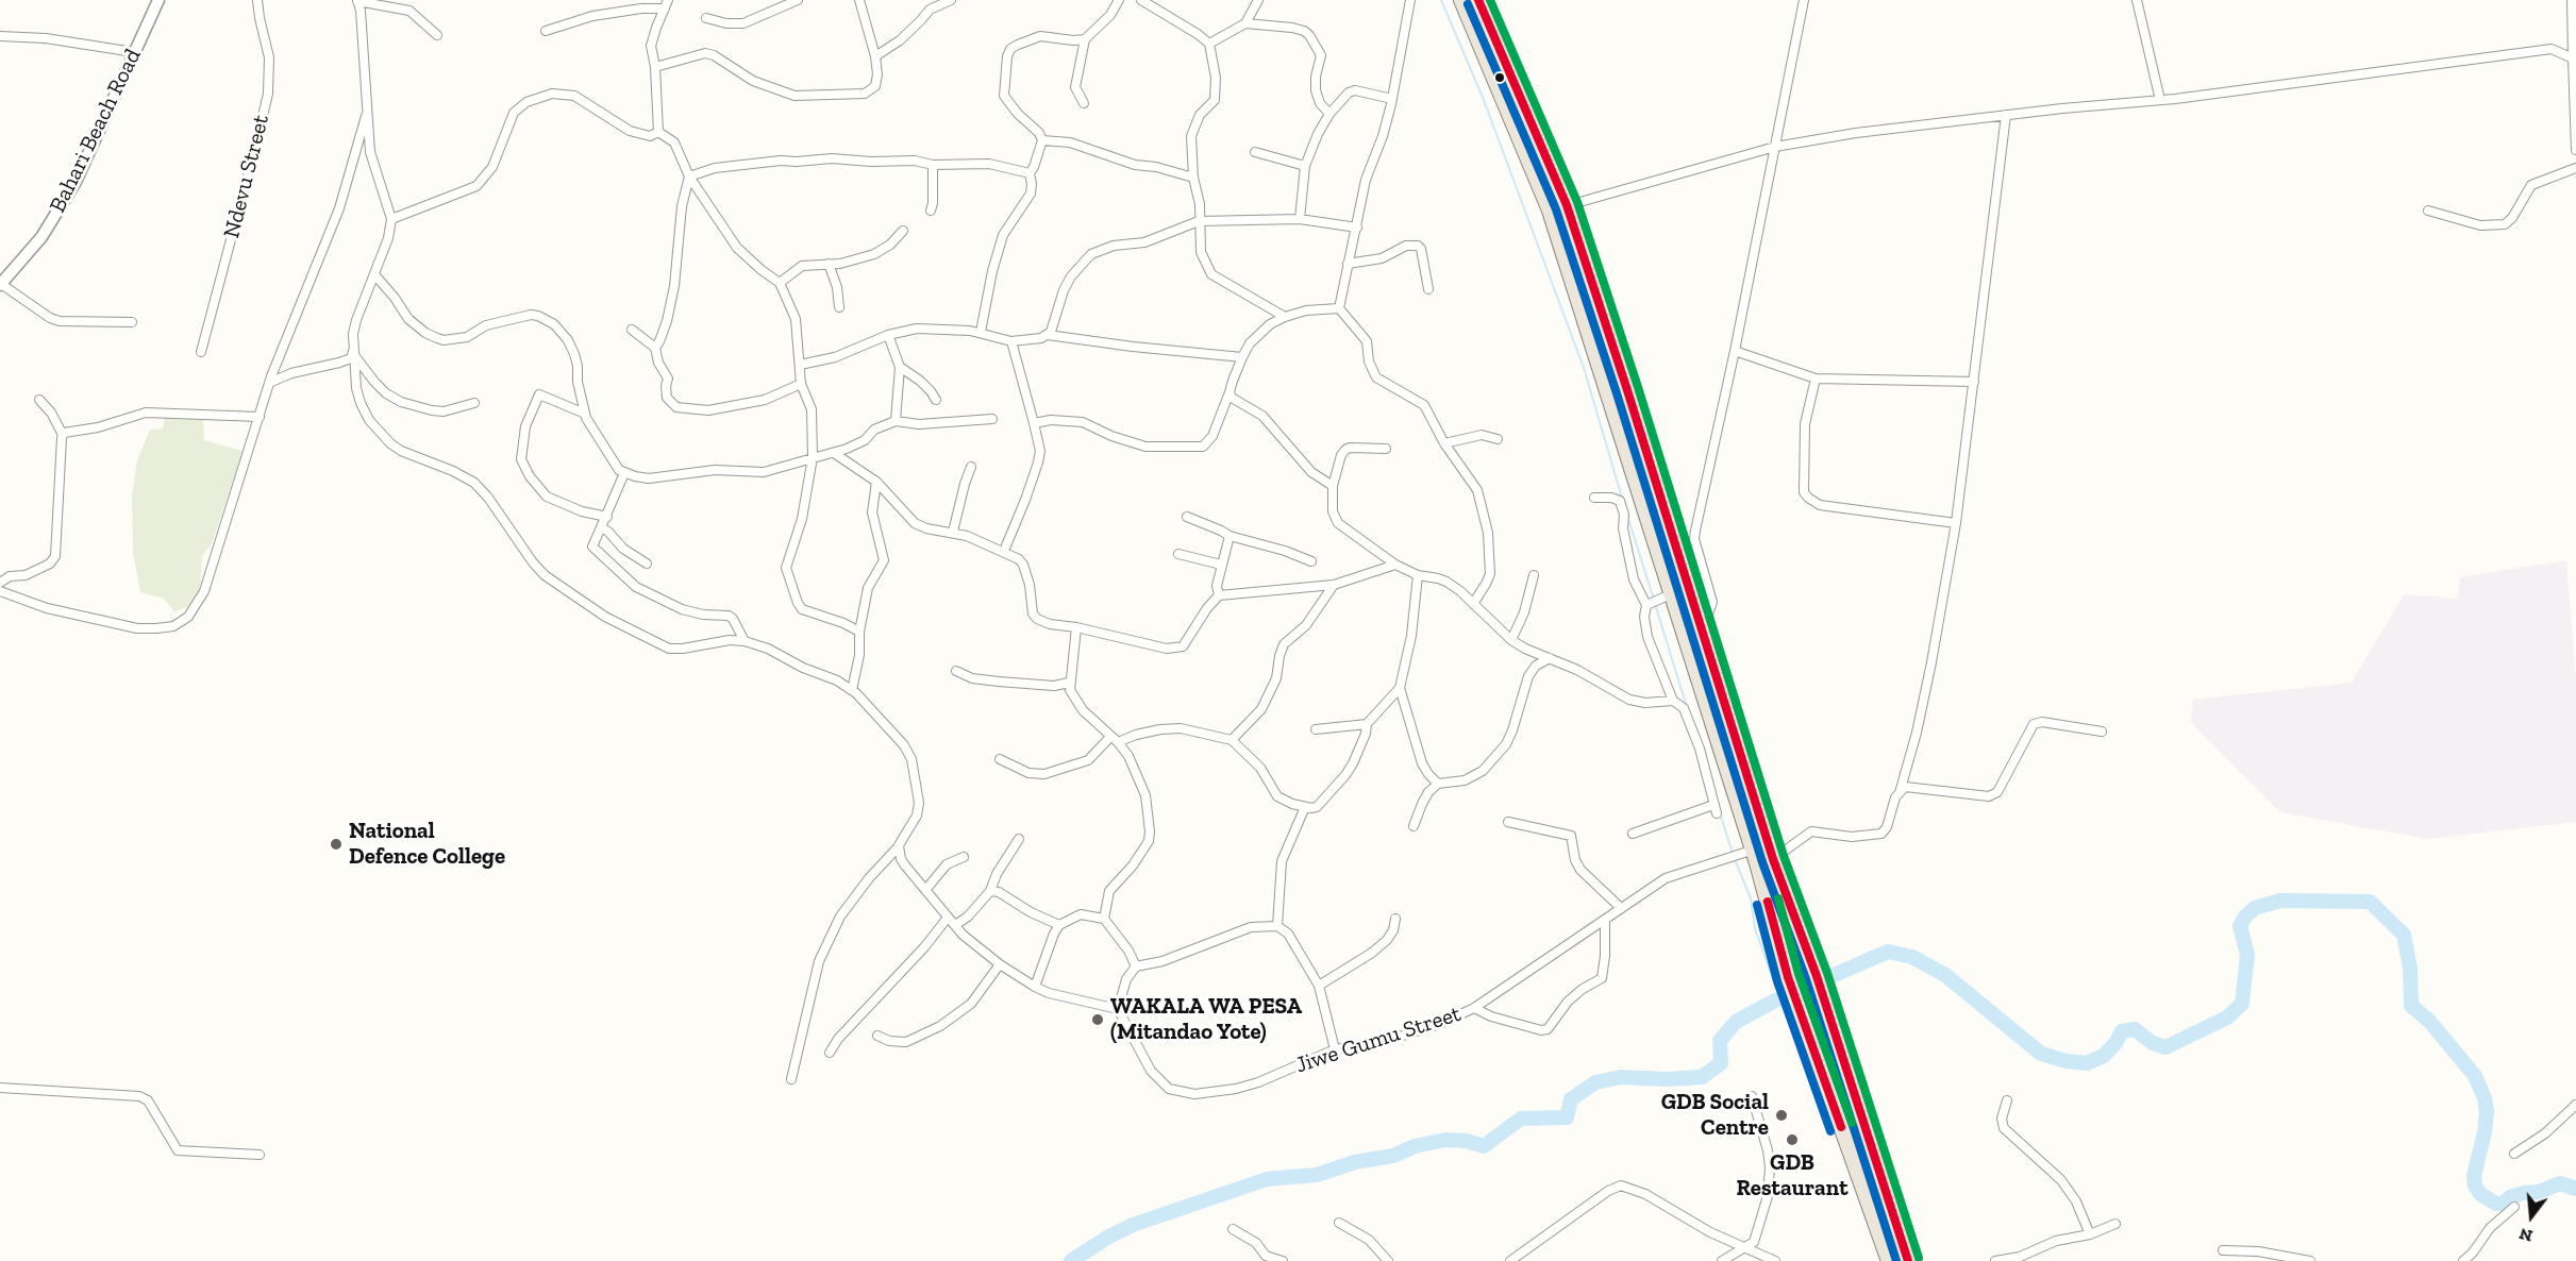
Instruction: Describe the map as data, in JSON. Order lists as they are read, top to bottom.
{
  "streets": {
    "street": ["Bahari Beach Road", "Ndevu Street", "Jiwe Gumu Street"]
  },
  "places": [
    "National Defence College",
    "WAKALA WA PESA (Mitandao Yote)",
    "GDB Social Centre",
    "GDB Restaurant"
  ],
  "north": "bottom"
}
